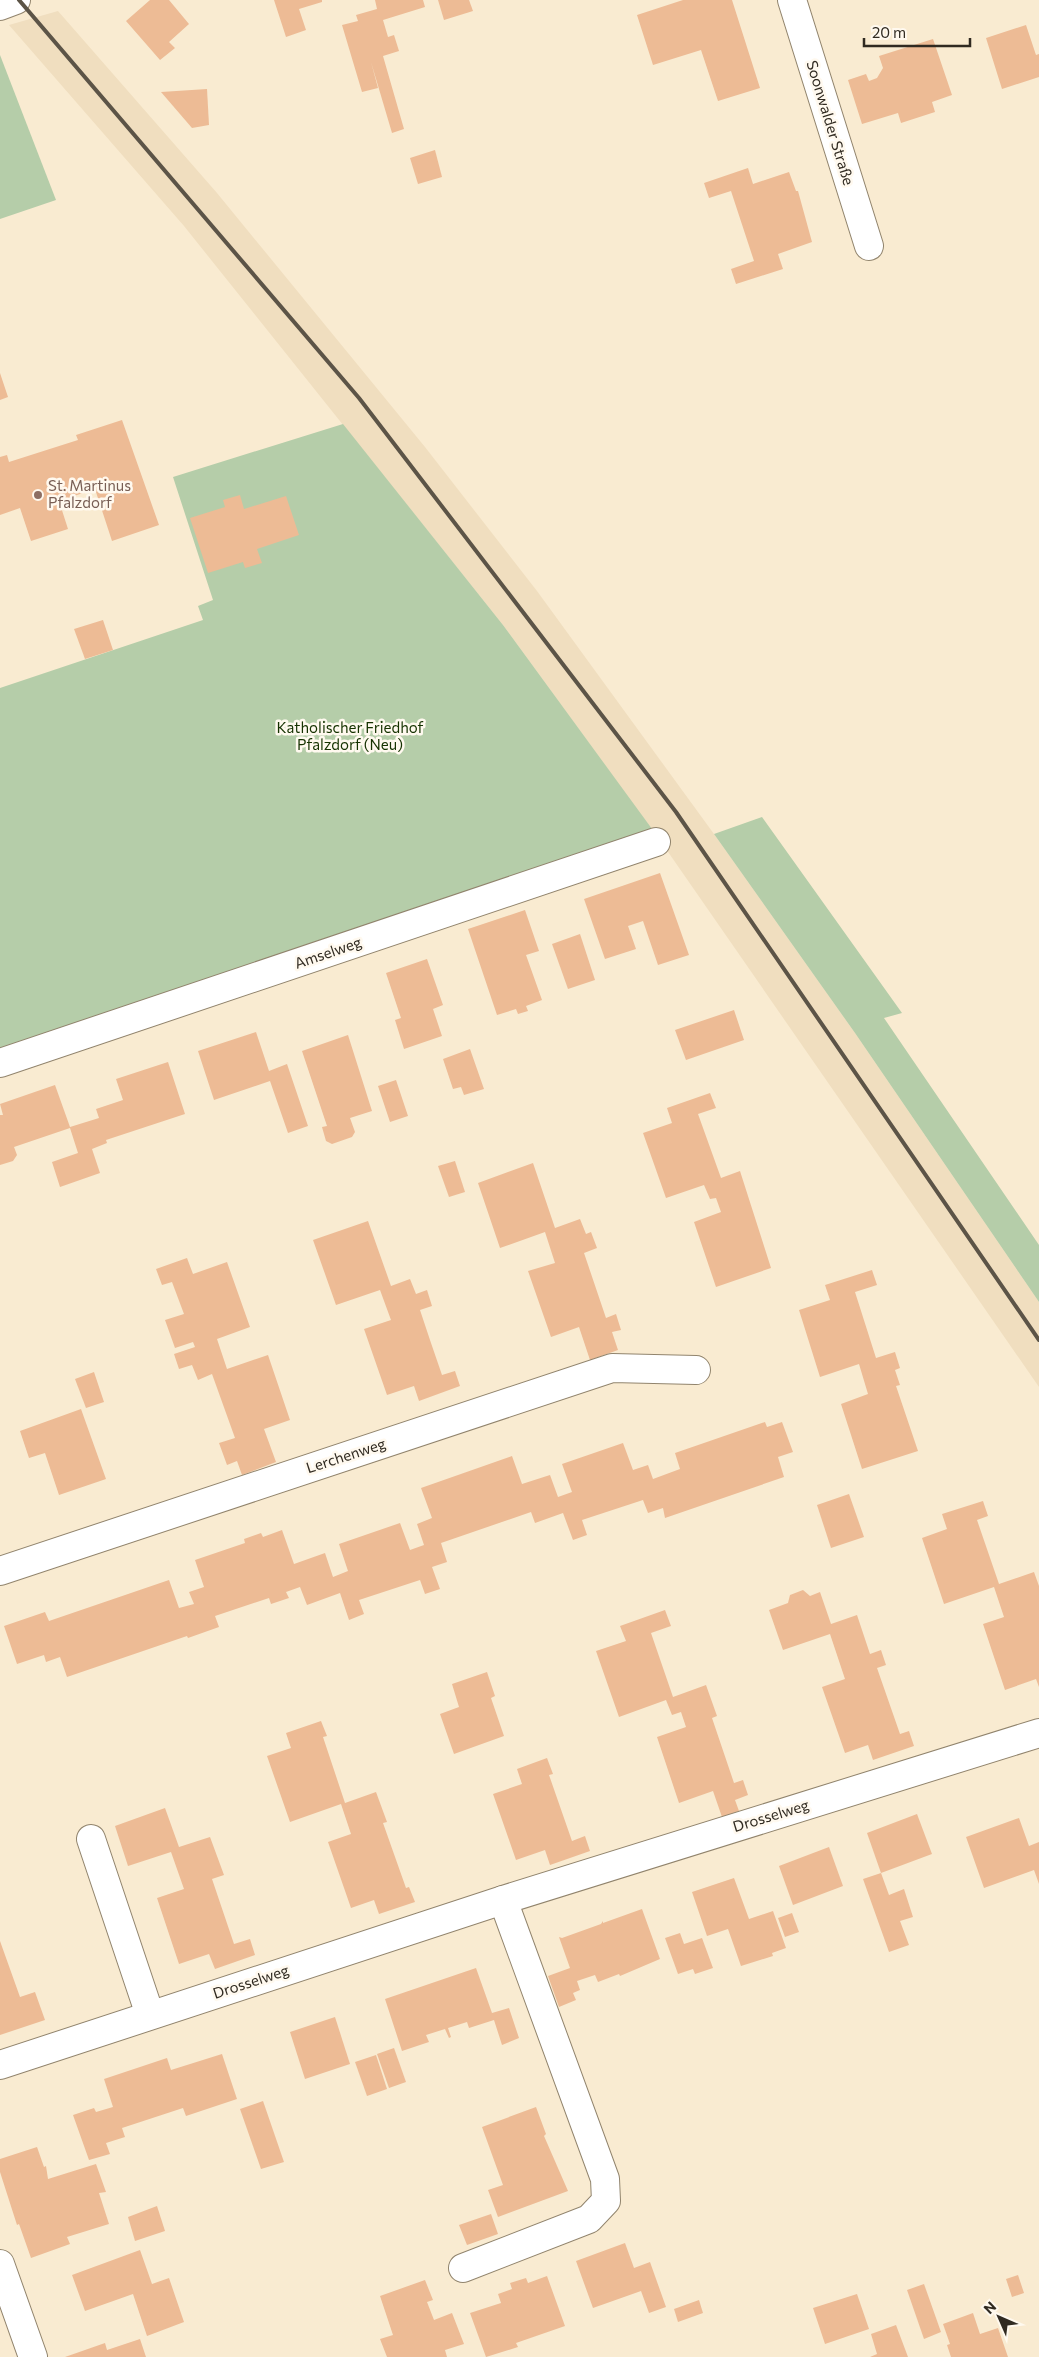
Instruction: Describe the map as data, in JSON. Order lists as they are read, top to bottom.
{
  "streets": {
    "street": [
      "Soonwalder Straße",
      "Amselweg",
      "Lerchenweg",
      "Drosselweg"
    ]
  },
  "parks": ["Katholischer Friedhof Pfalzdorf (Neu)"],
  "places": ["St. Martinus Pfalzdorf"],
  "scale_bar": "20 m",
  "north": "top left"
}
